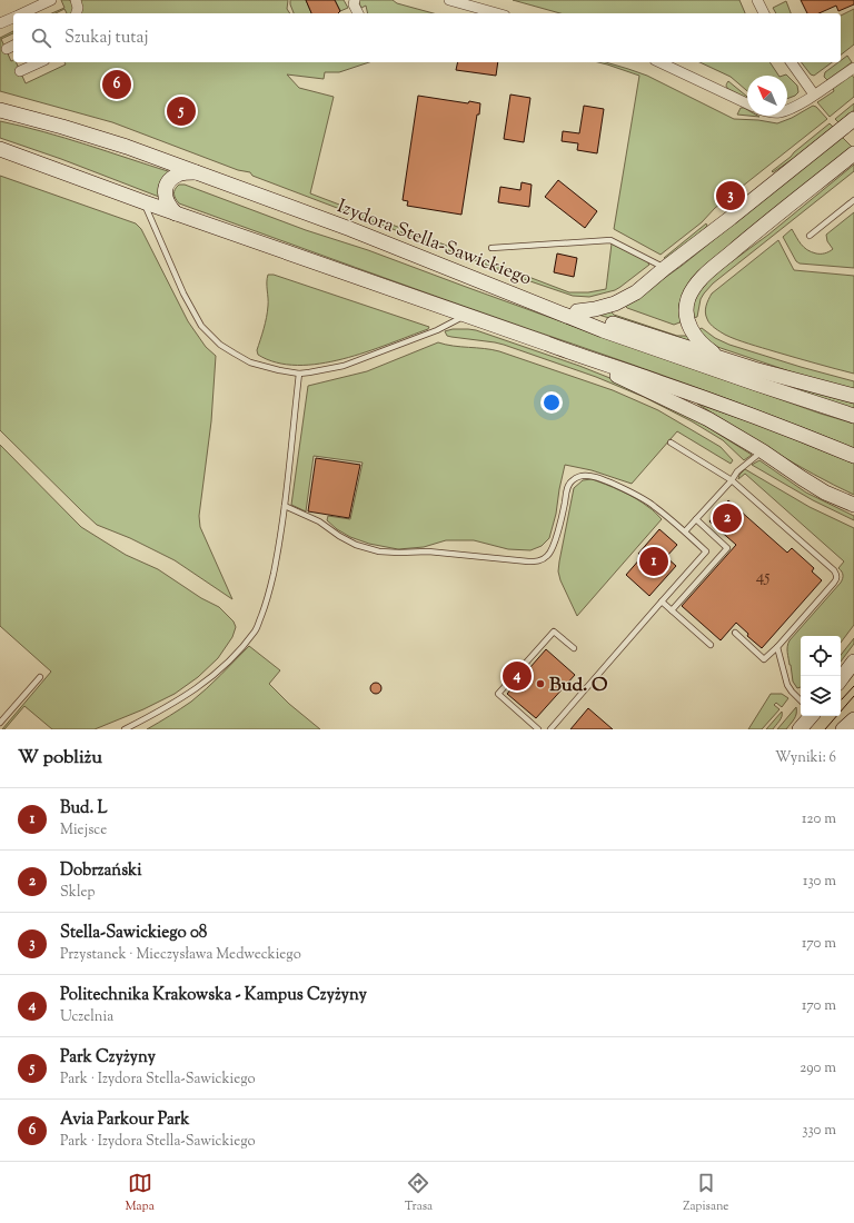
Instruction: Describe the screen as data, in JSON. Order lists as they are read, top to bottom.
{
  "streets": {
    "main road": ["Izydora Stella-Sawickiego"]
  },
  "places": ["Bud. O"],
  "house_numbers": ["45"],
  "north": "top left",
  "page": {
    "search": "Szukaj tutaj",
    "pins": [
      "6",
      "5",
      "3",
      "2",
      "1",
      "4"
    ],
    "heading": ["W pobliżu", "Wyniki: 6"],
    "list": [
      {
        "mark": "1",
        "name": "Bud. L",
        "note": "Miejsce",
        "value": "120 m"
      },
      {
        "mark": "2",
        "name": "Dobrzański",
        "note": "Sklep",
        "value": "130 m"
      },
      {
        "mark": "3",
        "name": "Stella-Sawickiego 08",
        "note": "Przystanek · Mieczysława Medweckiego",
        "value": "170 m"
      },
      {
        "mark": "4",
        "name": "Politechnika Krakowska - Kampus Czyżyny",
        "note": "Uczelnia",
        "value": "170 m"
      },
      {
        "mark": "5",
        "name": "Park Czyżyny",
        "note": "Park · Izydora Stella-Sawickiego",
        "value": "290 m"
      },
      {
        "mark": "6",
        "name": "Avia Parkour Park",
        "note": "Park · Izydora Stella-Sawickiego",
        "value": "330 m"
      }
    ],
    "nav": ["Mapa", "Trasa", "Zapisane"]
  }
}
